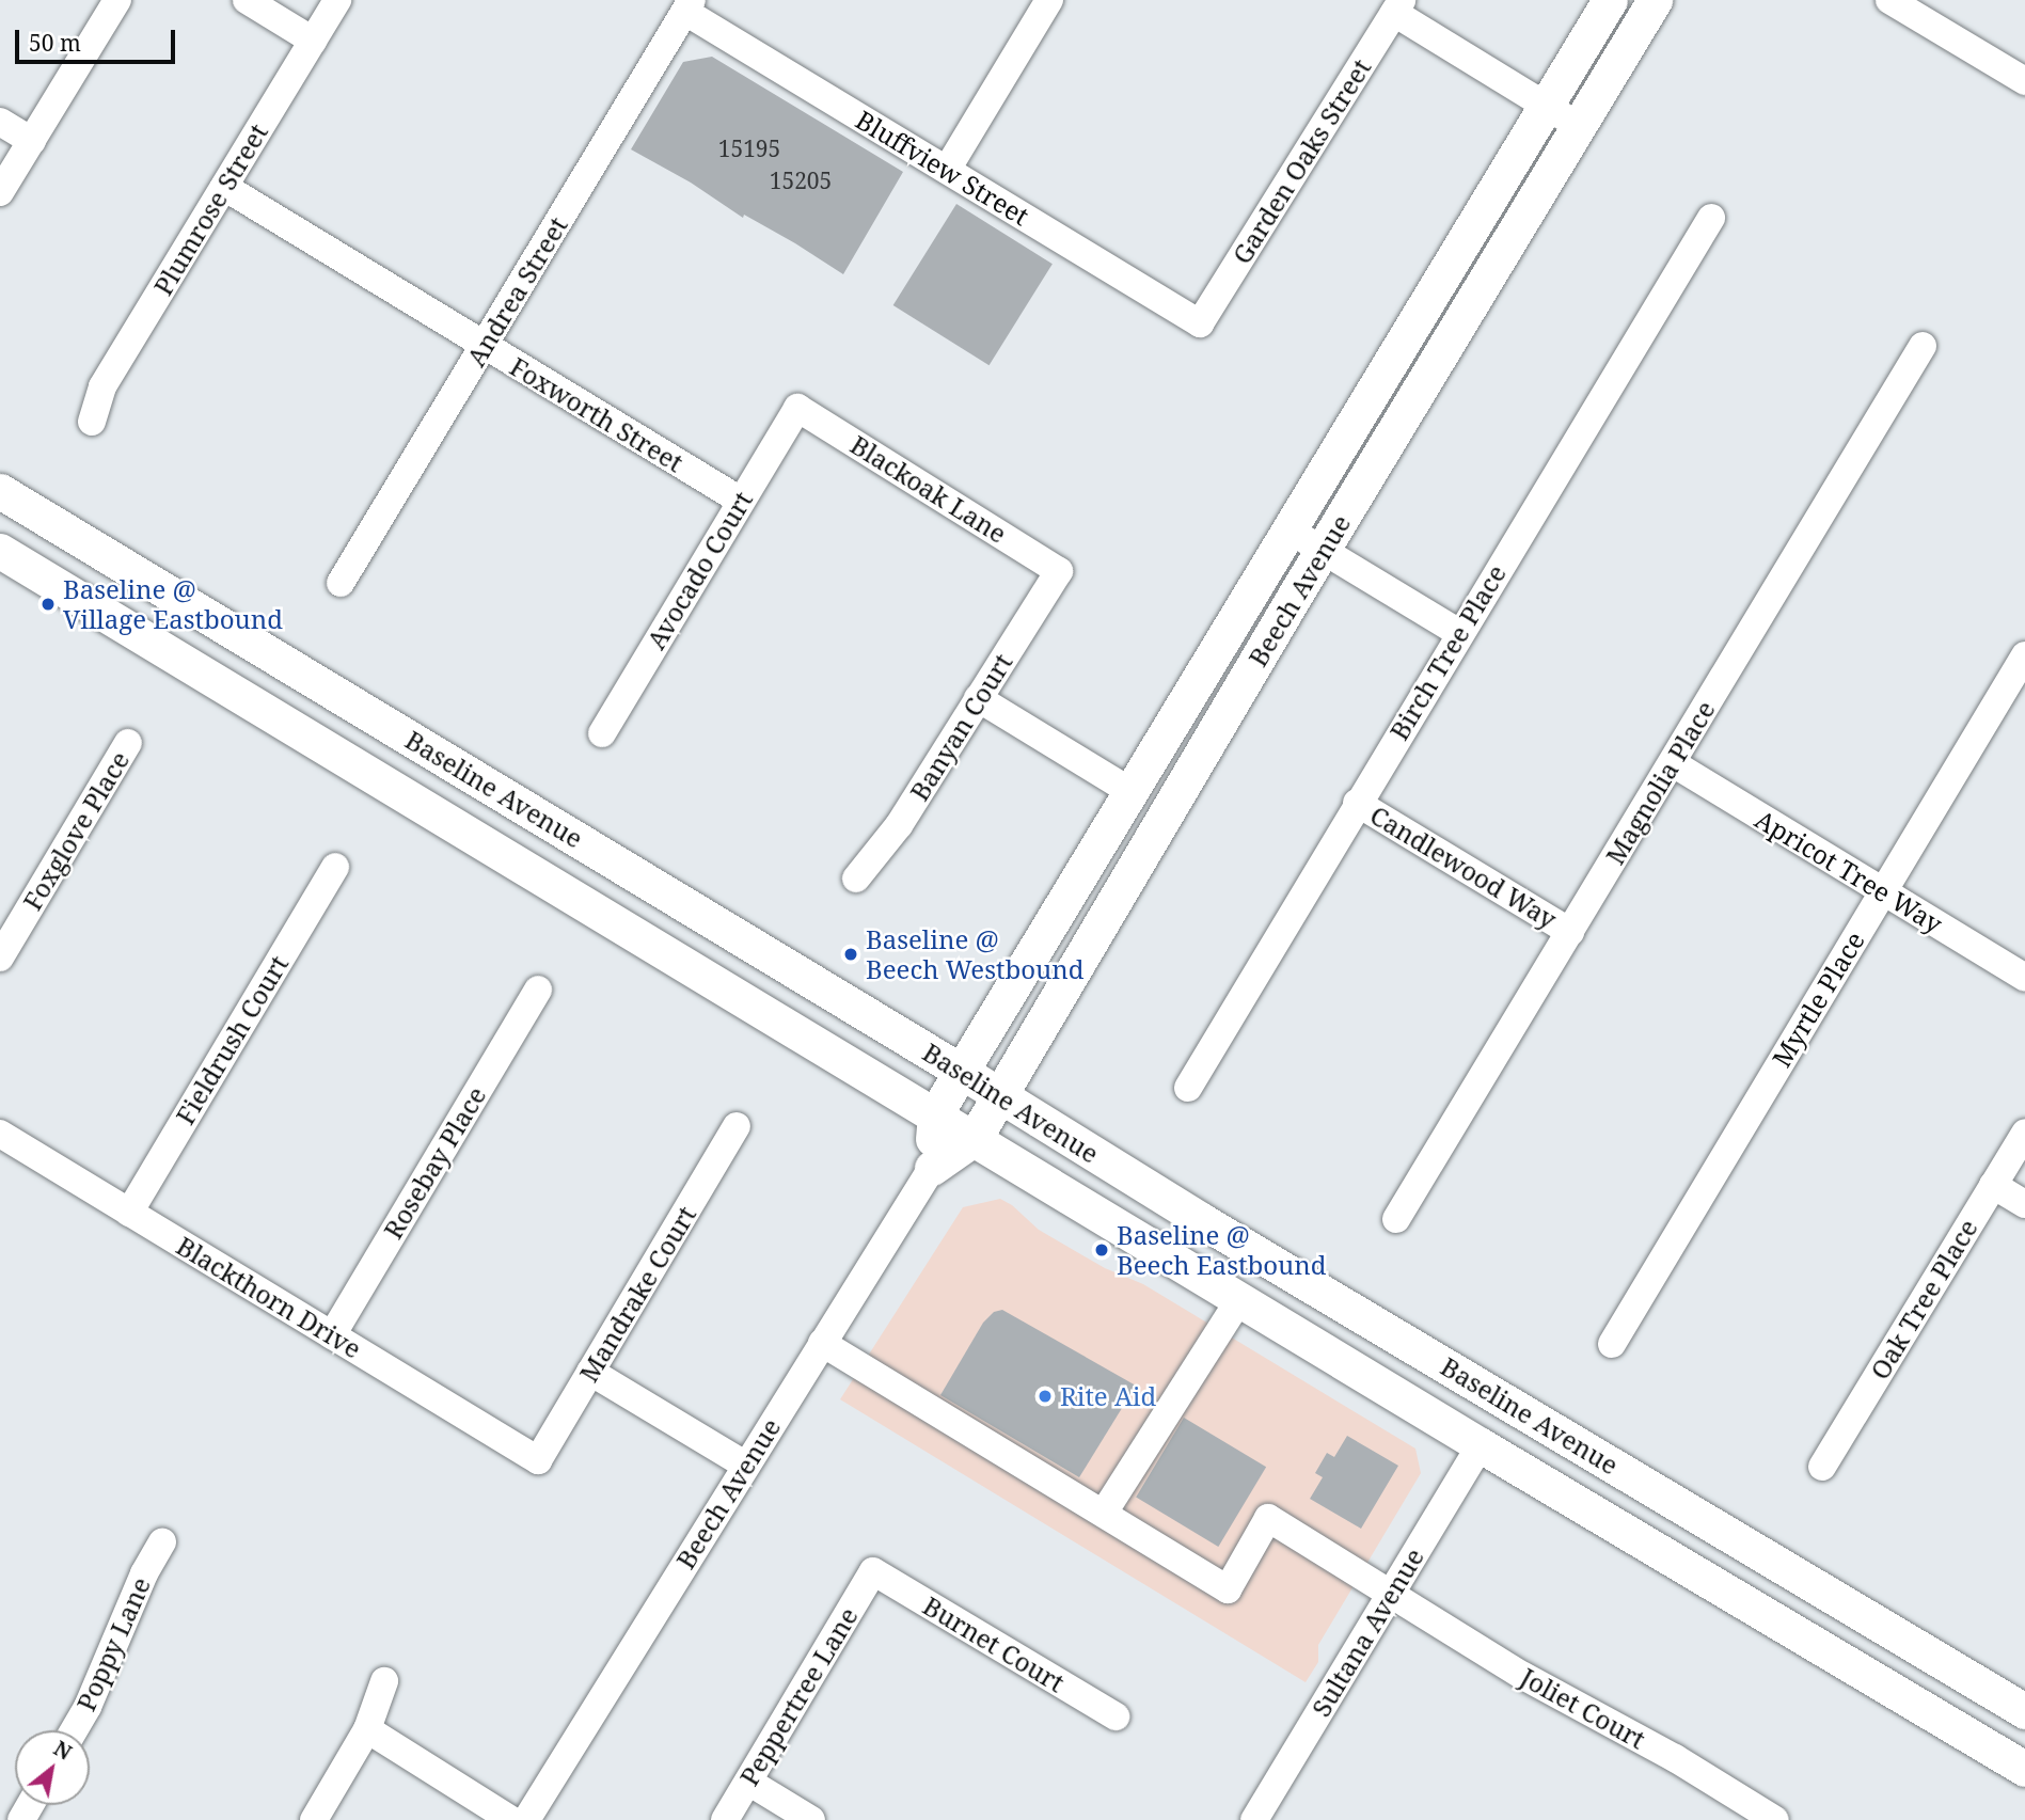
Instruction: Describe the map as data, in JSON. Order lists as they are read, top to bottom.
{
  "streets": {
    "main road": ["Beech Avenue", "Baseline Avenue"],
    "street": [
      "Garden Oaks Street",
      "Bluffview Street",
      "Plumrose Street",
      "Andrea Street",
      "Foxworth Street",
      "Blackoak Lane",
      "Avocado Court",
      "Birch Tree Place",
      "Banyan Court",
      "Magnolia Place",
      "Foxglove Place",
      "Candlewood Way",
      "Apricot Tree Way",
      "Myrtle Place",
      "Fieldrush Court",
      "Rosebay Place",
      "Mandrake Court",
      "Blackthorn Drive",
      "Oak Tree Place",
      "Sultana Avenue",
      "Poppy Lane",
      "Burnet Court",
      "Peppertree Lane",
      "Joliet Court"
    ]
  },
  "crossings": [
    ["Garden Oaks Street", "Bluffview Street"],
    ["Bluffview Street", "Andrea Street"],
    ["Plumrose Street", "Foxworth Street"],
    ["Andrea Street", "Foxworth Street"],
    ["Foxworth Street", "Avocado Court"],
    ["Blackoak Lane", "Avocado Court"],
    ["Blackoak Lane", "Banyan Court"],
    ["Beech Avenue", "Baseline Avenue"],
    ["Birch Tree Place", "Candlewood Way"],
    ["Magnolia Place", "Candlewood Way"],
    ["Magnolia Place", "Apricot Tree Way"],
    ["Baseline Avenue", "Sultana Avenue"],
    ["Apricot Tree Way", "Myrtle Place"],
    ["Fieldrush Court", "Blackthorn Drive"],
    ["Rosebay Place", "Blackthorn Drive"],
    ["Mandrake Court", "Blackthorn Drive"],
    ["Sultana Avenue", "Joliet Court"],
    ["Burnet Court", "Peppertree Lane"]
  ],
  "places": [
    "Baseline @ Village Eastbound",
    "Baseline @ Beech Westbound",
    "Baseline @ Beech Eastbound",
    "Rite Aid"
  ],
  "house_numbers": ["15195", "15205"],
  "scale_bar": "50 m",
  "north": "top right"
}
